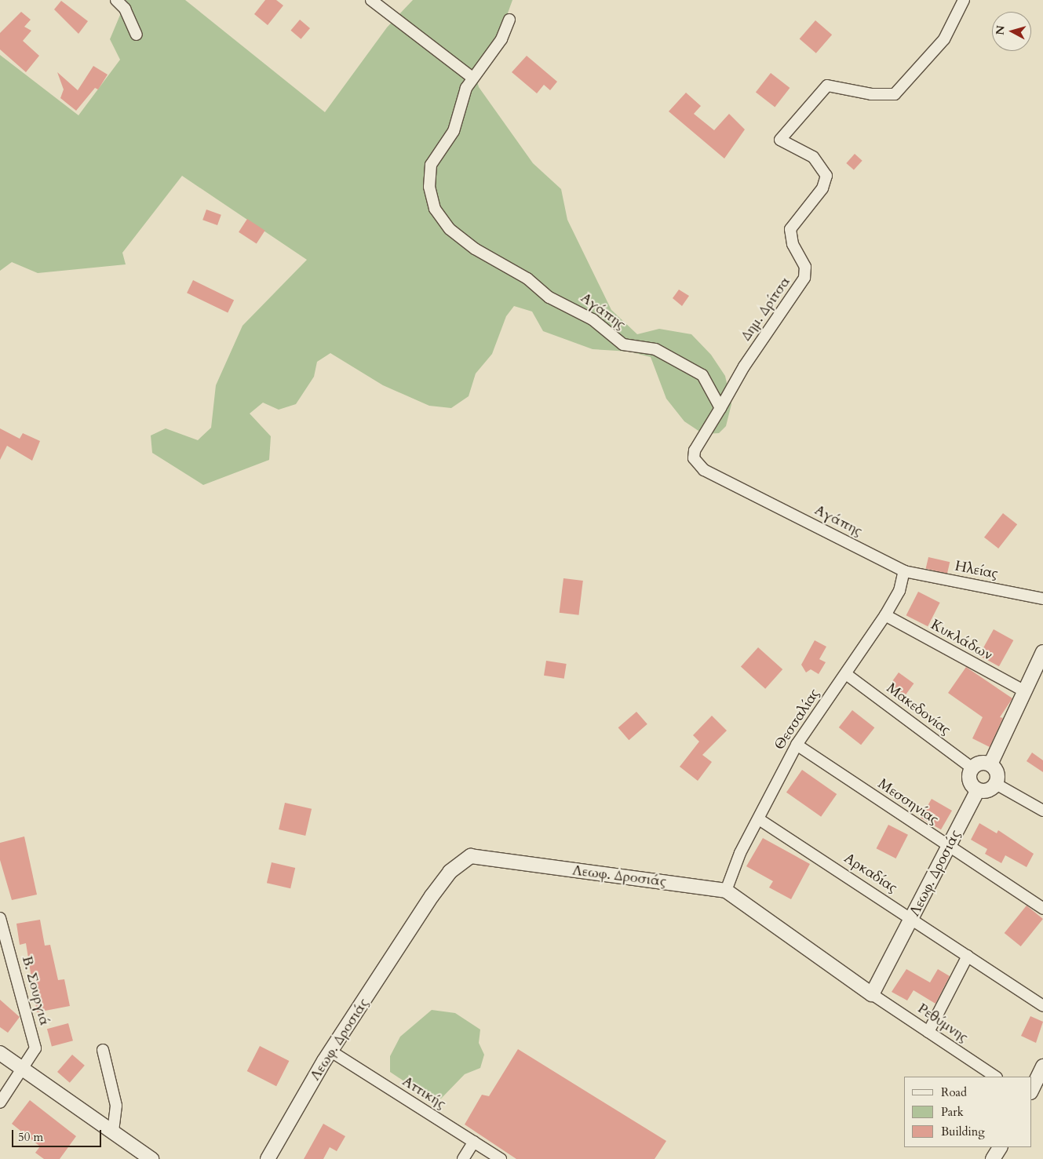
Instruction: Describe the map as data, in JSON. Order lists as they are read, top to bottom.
{
  "streets": {
    "street": [
      "Δημ. Δρίτσα",
      "Αγάπης",
      "Ηλείας",
      "Κυκλάδων",
      "Μακεδονίας",
      "Θεσσαλίας",
      "Μεσσηνίας",
      "Αρκαδίας",
      "Λεωφ. Δροσιάς",
      "Β. Σουργιά",
      "Ρεθύμνης",
      "Αττικής"
    ]
  },
  "crossings": [
    ["Δημ. Δρίτσα", "Αγάπης"],
    ["Αγάπης", "Ηλείας"],
    ["Αγάπης", "Θεσσαλίας"],
    ["Ηλείας", "Θεσσαλίας"],
    ["Κυκλάδων", "Θεσσαλίας"],
    ["Μακεδονίας", "Θεσσαλίας"],
    ["Μακεδονίας", "Λεωφ. Δροσιάς"],
    ["Θεσσαλίας", "Μεσσηνίας"],
    ["Θεσσαλίας", "Αρκαδίας"],
    ["Θεσσαλίας", "Λεωφ. Δροσιάς"],
    ["Μεσσηνίας", "Λεωφ. Δροσιάς"],
    ["Αρκαδίας", "Λεωφ. Δροσιάς"],
    ["Λεωφ. Δροσιάς", "Ρεθύμνης"],
    ["Λεωφ. Δροσιάς", "Αττικής"]
  ],
  "legend": ["Road", "Park", "Building"],
  "scale_bar": "50 m",
  "north": "left"
}
